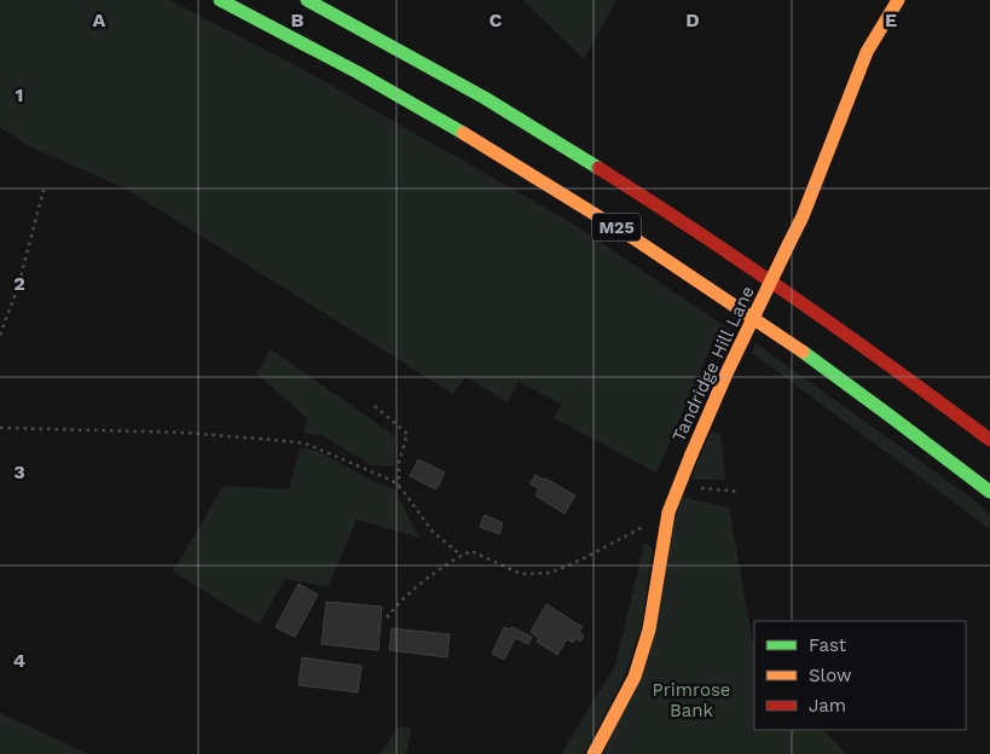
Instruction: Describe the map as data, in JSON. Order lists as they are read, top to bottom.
{
  "streets": {
    "main road": ["M25", "Tandridge Hill Lane"]
  },
  "parks": ["Primrose Bank"],
  "legend": ["Fast", "Slow", "Jam"],
  "grid": {
    "columns": [
      "A",
      "B",
      "C",
      "D",
      "E"
    ],
    "rows": [
      "1",
      "2",
      "3",
      "4"
    ]
  }
}
